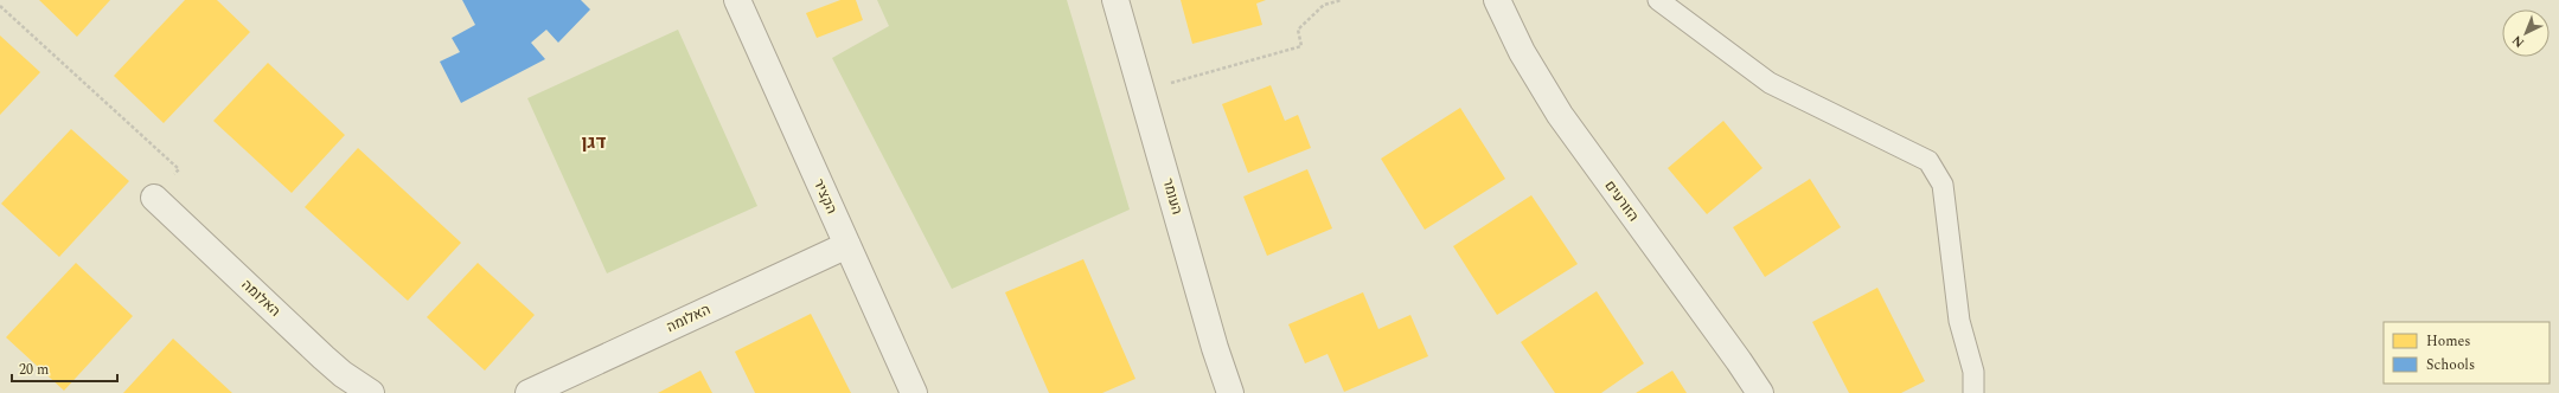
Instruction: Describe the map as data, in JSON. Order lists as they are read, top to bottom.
{
  "streets": {
    "street": [
      "הקציר",
      "העומר",
      "הזורעים",
      "האלומה"
    ]
  },
  "crossings": [
    ["הקציר", "האלומה"]
  ],
  "districts": ["דגן"],
  "legend": ["Homes", "Schools"],
  "scale_bar": "20 m",
  "north": "bottom left"
}
